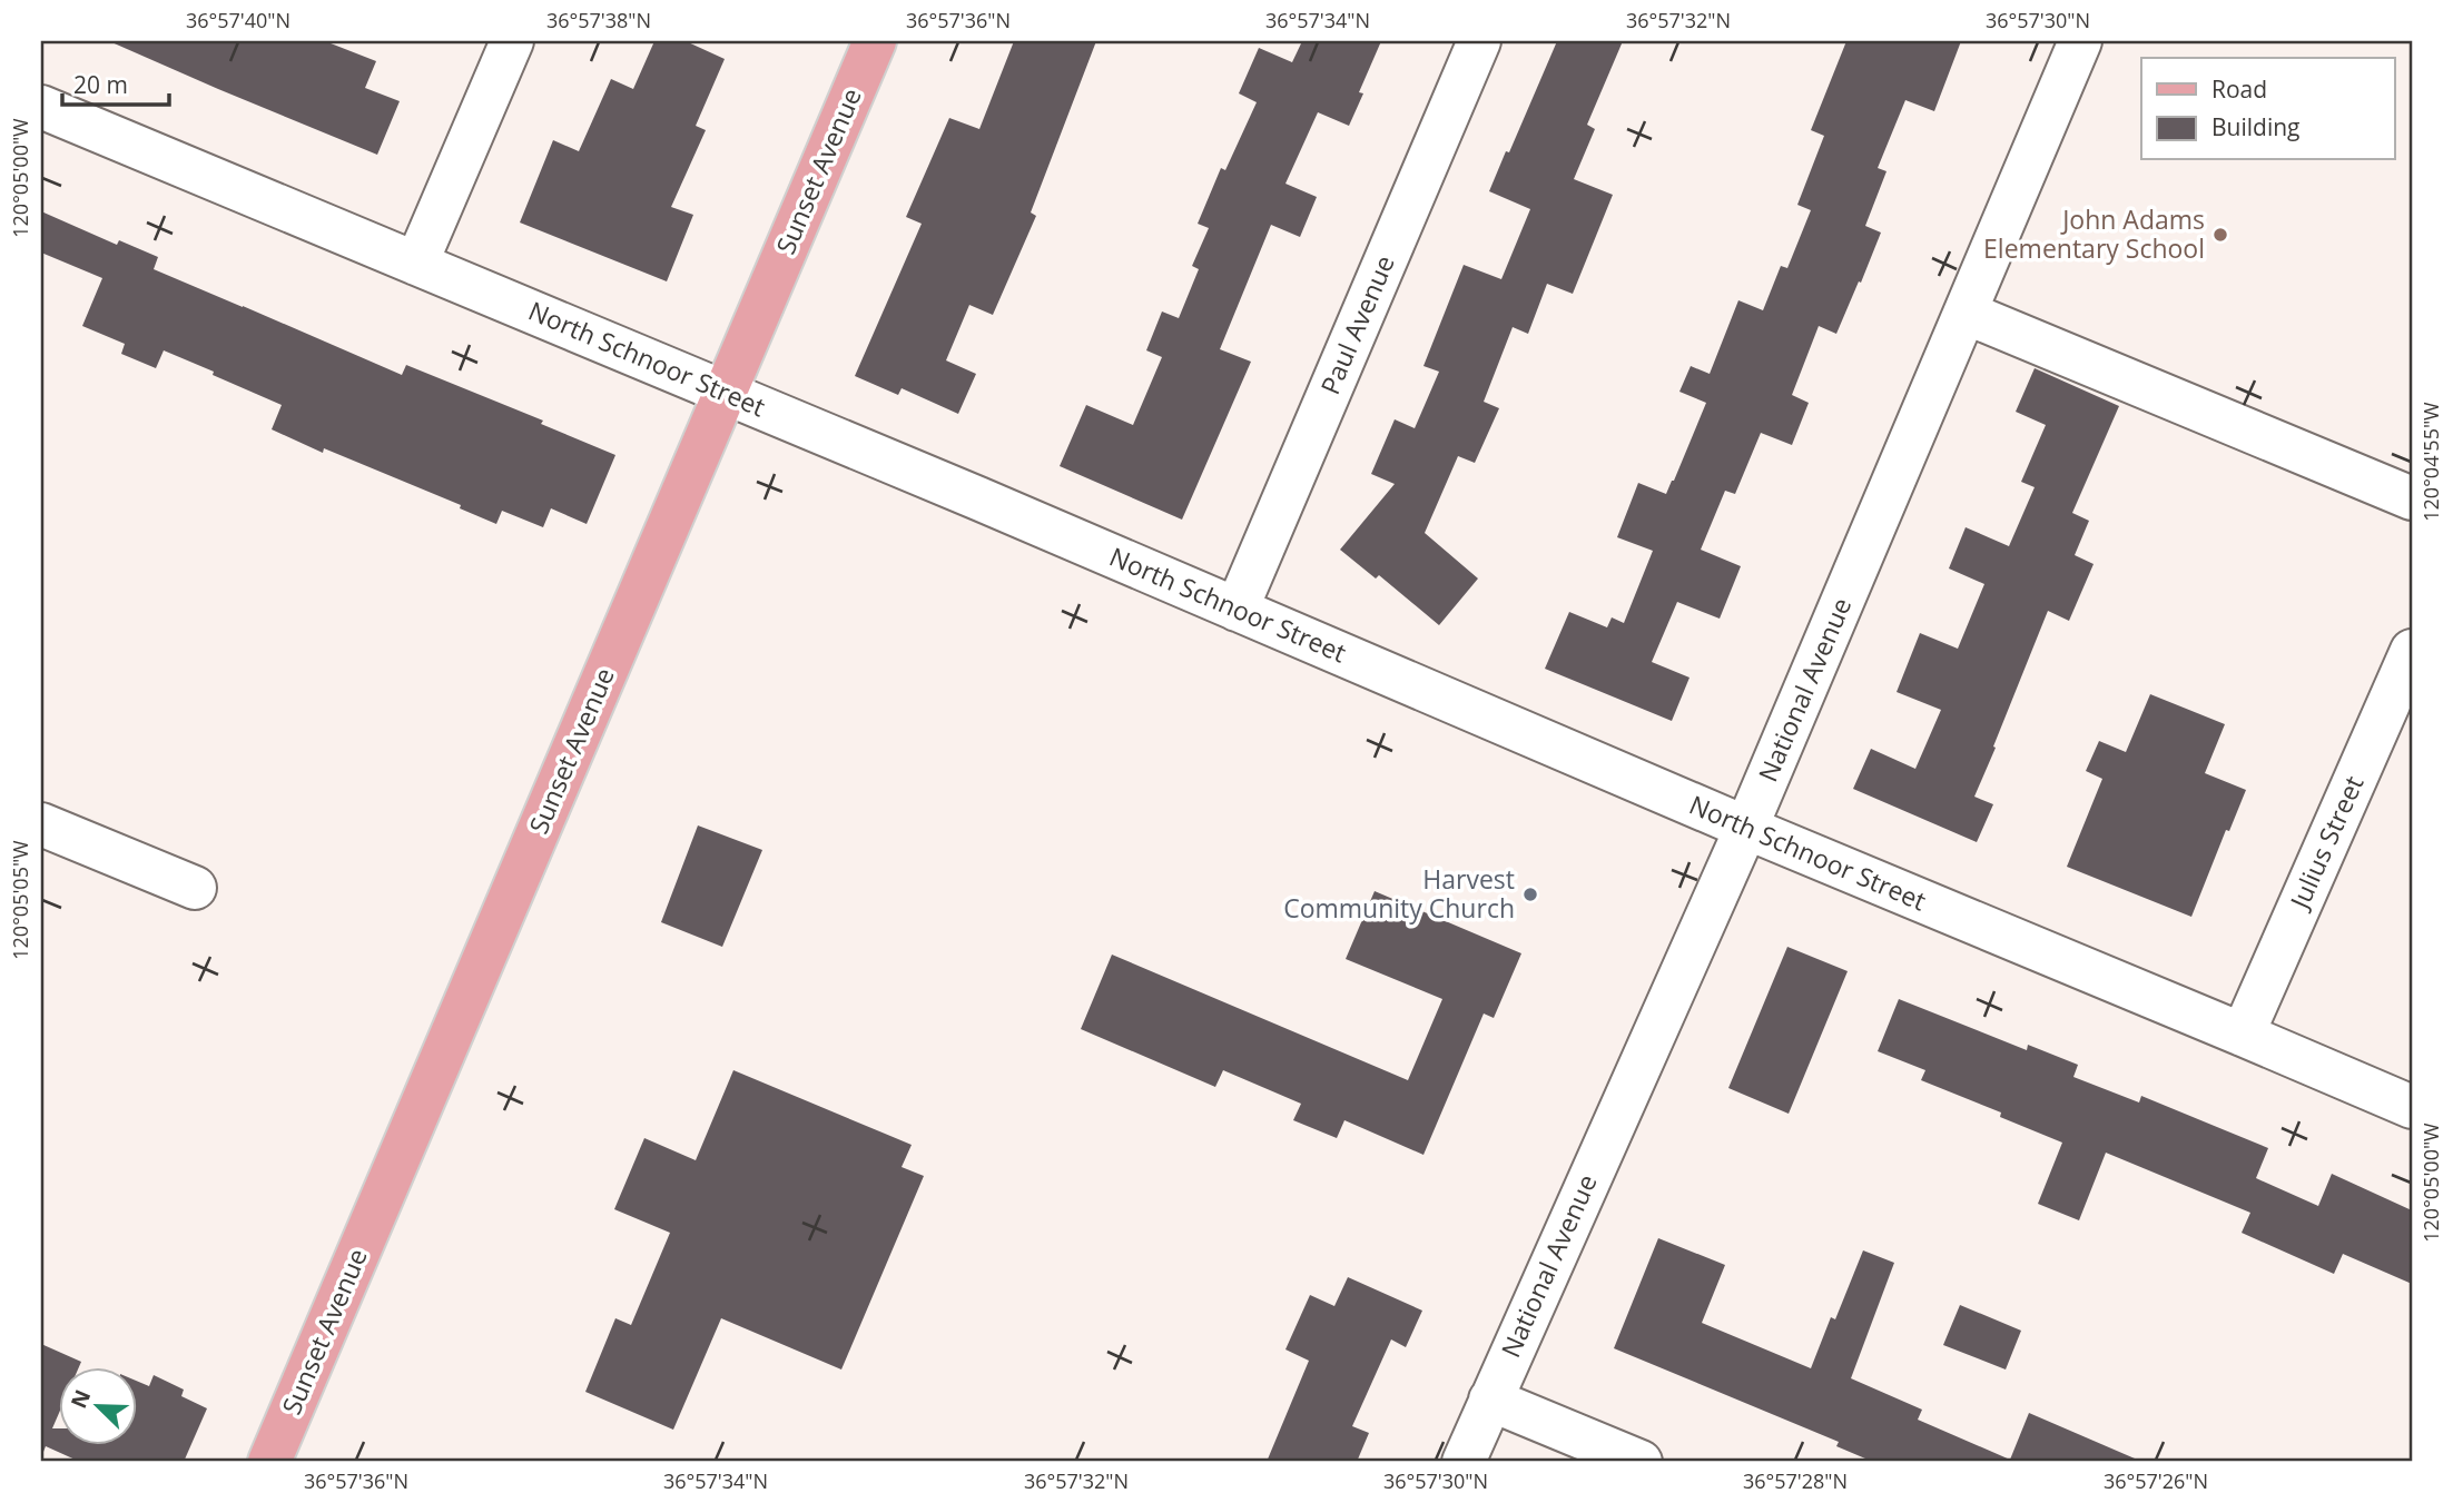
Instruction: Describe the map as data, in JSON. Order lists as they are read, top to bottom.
{
  "streets": {
    "main road": ["Sunset Avenue"],
    "street": [
      "Paul Avenue",
      "North Schnoor Street",
      "National Avenue",
      "Julius Street"
    ]
  },
  "crossings": [
    ["Sunset Avenue", "North Schnoor Street"],
    ["Paul Avenue", "North Schnoor Street"],
    ["North Schnoor Street", "National Avenue"],
    ["North Schnoor Street", "Julius Street"]
  ],
  "places": ["John Adams Elementary School", "Harvest Community Church"],
  "legend": ["Road", "Building"],
  "scale_bar": "20 m",
  "north": "top left",
  "coordinates": [
    "36°57'40\"N",
    "36°57'38\"N",
    "36°57'36\"N",
    "36°57'34\"N",
    "36°57'32\"N",
    "36°57'30\"N",
    "120°05'00\"W",
    "120°04'55\"W",
    "120°05'05\"W",
    "36°57'28\"N",
    "36°57'26\"N"
  ]
}
